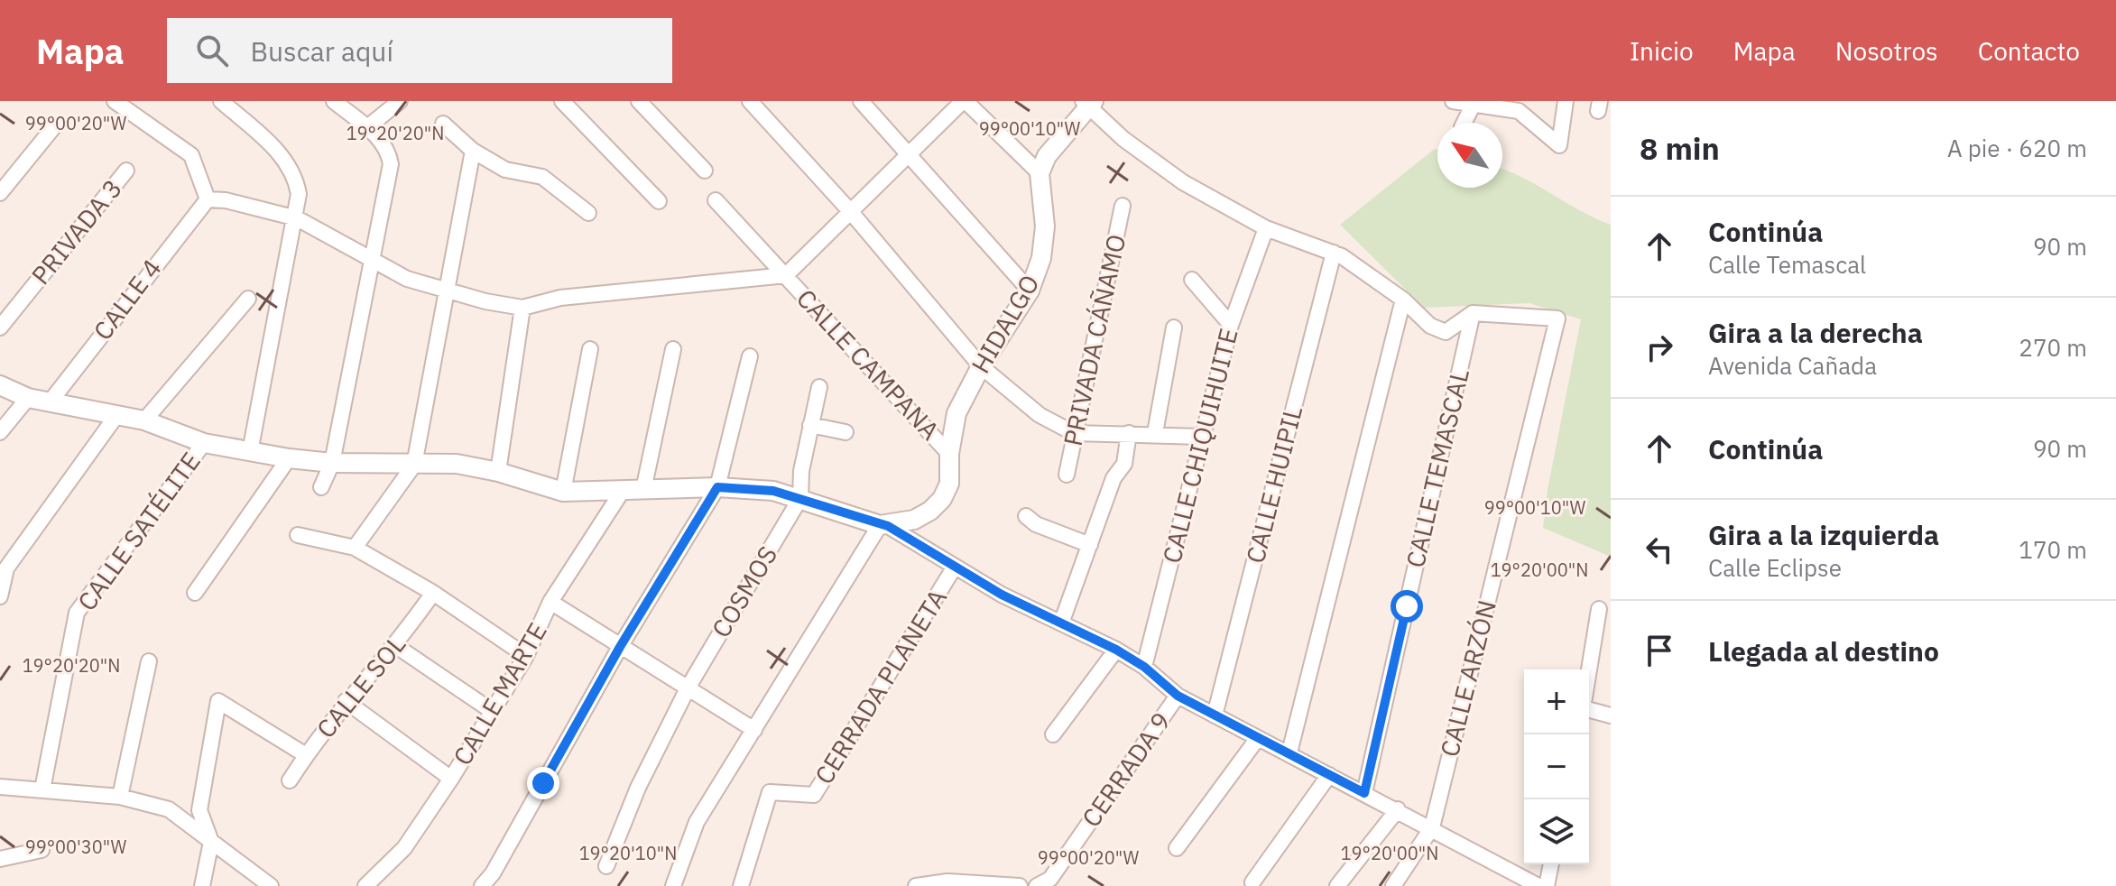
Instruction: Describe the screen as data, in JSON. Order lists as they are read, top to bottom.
{
  "streets": {
    "street": [
      "PRIVADA 3",
      "CALLE 4",
      "HIDALGO",
      "PRIVADA CÁÑAMO",
      "CALLE CAMPANA",
      "CALLE CHIQUIHUITE",
      "CALLE TEMASCAL",
      "CALLE HUIPIL",
      "CALLE SATÉLITE",
      "COSMOS",
      "CALLE ARZÓN",
      "CALLE SOL",
      "CERRADA PLANETA",
      "CALLE MARTE",
      "CERRADA 9"
    ]
  },
  "crossings": [
    ["HIDALGO", "CALLE CAMPANA"],
    ["CALLE TEMASCAL", "CALLE ARZÓN"]
  ],
  "north": "top left",
  "page": {
    "header": "Mapa",
    "search": "Buscar aquí",
    "nav": [
      "Inicio",
      "Mapa",
      "Nosotros",
      "Contacto"
    ],
    "heading": ["8 min", "A pie · 620 m"],
    "list": [
      ["Continúa", "Calle Temascal", "90 m"],
      ["Gira a la derecha", "Avenida Cañada", "270 m"],
      ["Continúa", "90 m"],
      ["Gira a la izquierda", "Calle Eclipse", "170 m"],
      "Llegada al destino"
    ],
    "map_buttons": ["+", "−"]
  },
  "coordinates": [
    "99°00'20\"W",
    "99°00'10\"W",
    "19°20'20\"N",
    "19°20'00\"N",
    "99°00'30\"W",
    "19°20'10\"N"
  ]
}
